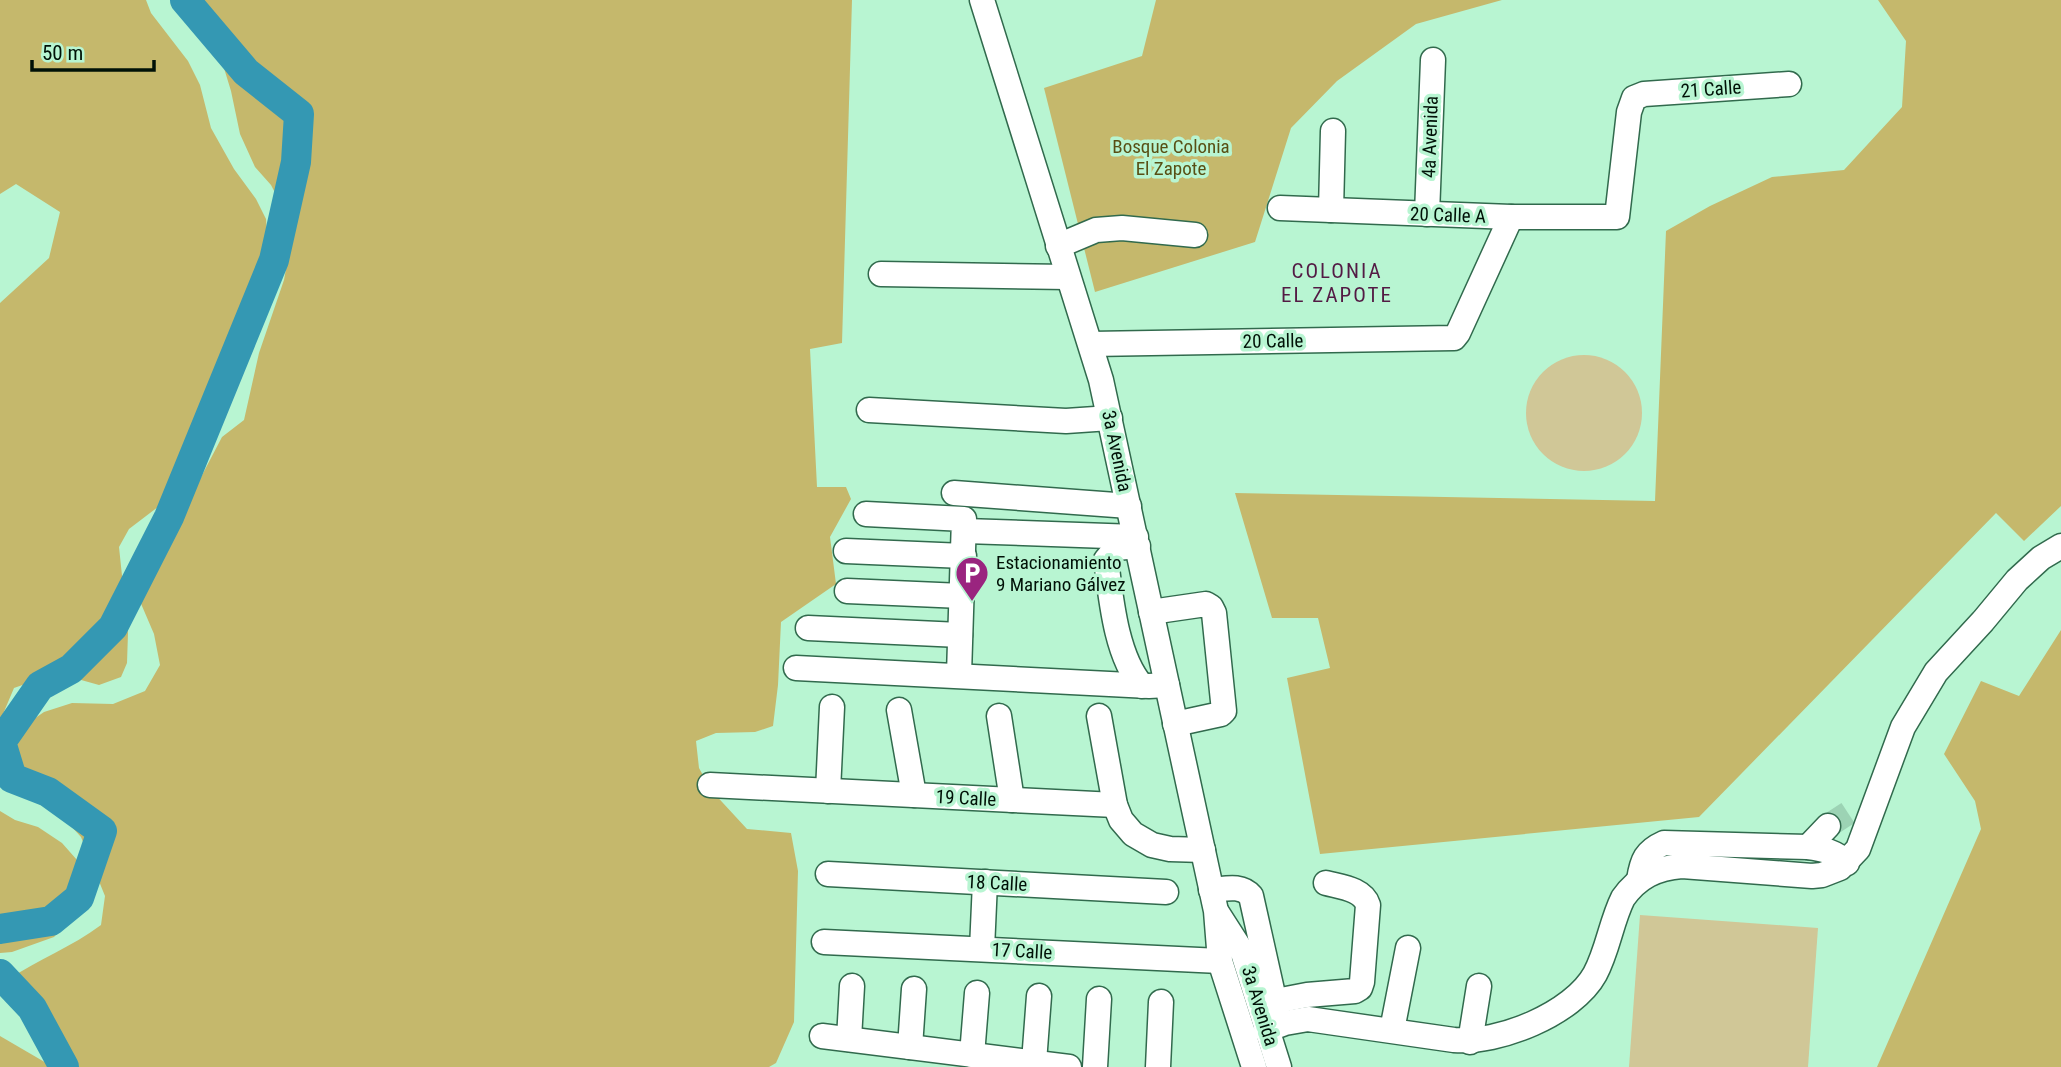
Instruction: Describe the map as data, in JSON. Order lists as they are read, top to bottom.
{
  "streets": {
    "street": [
      "21 Calle",
      "4a Avenida",
      "20 Calle A",
      "20 Calle",
      "3a Avenida",
      "19 Calle",
      "18 Calle",
      "17 Calle"
    ]
  },
  "crossings": [
    ["21 Calle", "20 Calle A"],
    ["4a Avenida", "20 Calle A"],
    ["20 Calle A", "20 Calle"],
    ["20 Calle", "3a Avenida"],
    ["3a Avenida", "17 Calle"]
  ],
  "districts": ["COLONIA EL ZAPOTE"],
  "parks": ["Bosque Colonia El Zapote"],
  "places": {
    "parking": ["Estacionamiento 9 Mariano Gálvez"]
  },
  "scale_bar": "50 m"
}
